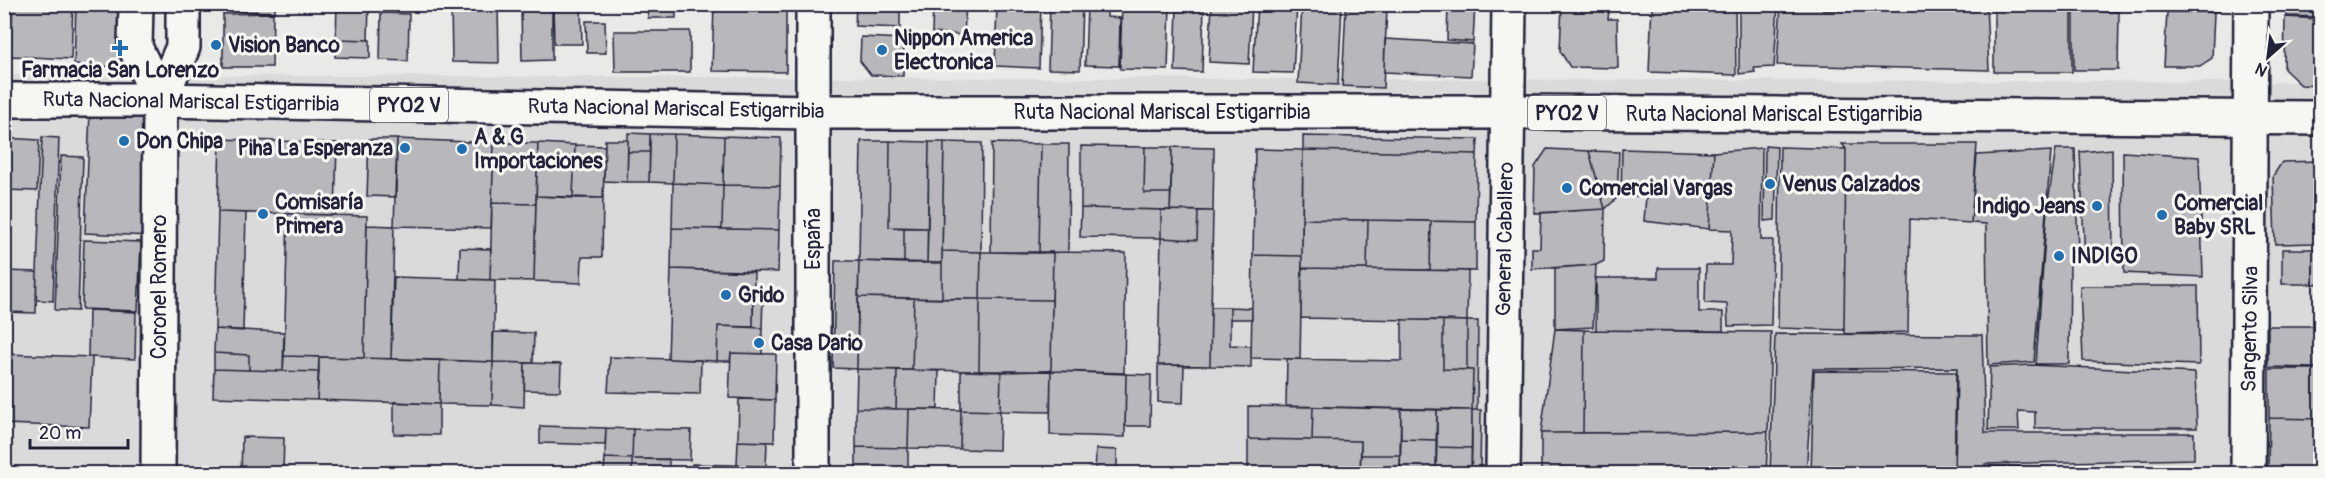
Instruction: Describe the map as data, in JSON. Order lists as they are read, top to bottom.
{
  "streets": {
    "main road": [
      "Ruta Nacional Mariscal Estigarribia",
      "PY02 V",
      "España",
      "General Caballero",
      "Coronel Romero",
      "Sargento Silva"
    ]
  },
  "crossings": [
    ["Ruta Nacional Mariscal Estigarribia", "España"],
    ["Ruta Nacional Mariscal Estigarribia", "General Caballero"],
    ["Ruta Nacional Mariscal Estigarribia", "Coronel Romero"],
    ["Ruta Nacional Mariscal Estigarribia", "Sargento Silva"]
  ],
  "places": {
    "other": [
      "Vision Banco",
      "Nippon America Electronica",
      "Don Chipa",
      "Piha La Esperanza",
      "A & G Importaciones",
      "Venus Calzados",
      "Comercial Vargas",
      "Indigo Jeans",
      "Comisaría Primera",
      "Comercial Baby SRL",
      "INDIGO",
      "Grido",
      "Casa Dario"
    ],
    "health": ["Farmacia San Lorenzo"]
  },
  "scale_bar": "20 m",
  "north": "bottom left"
}
